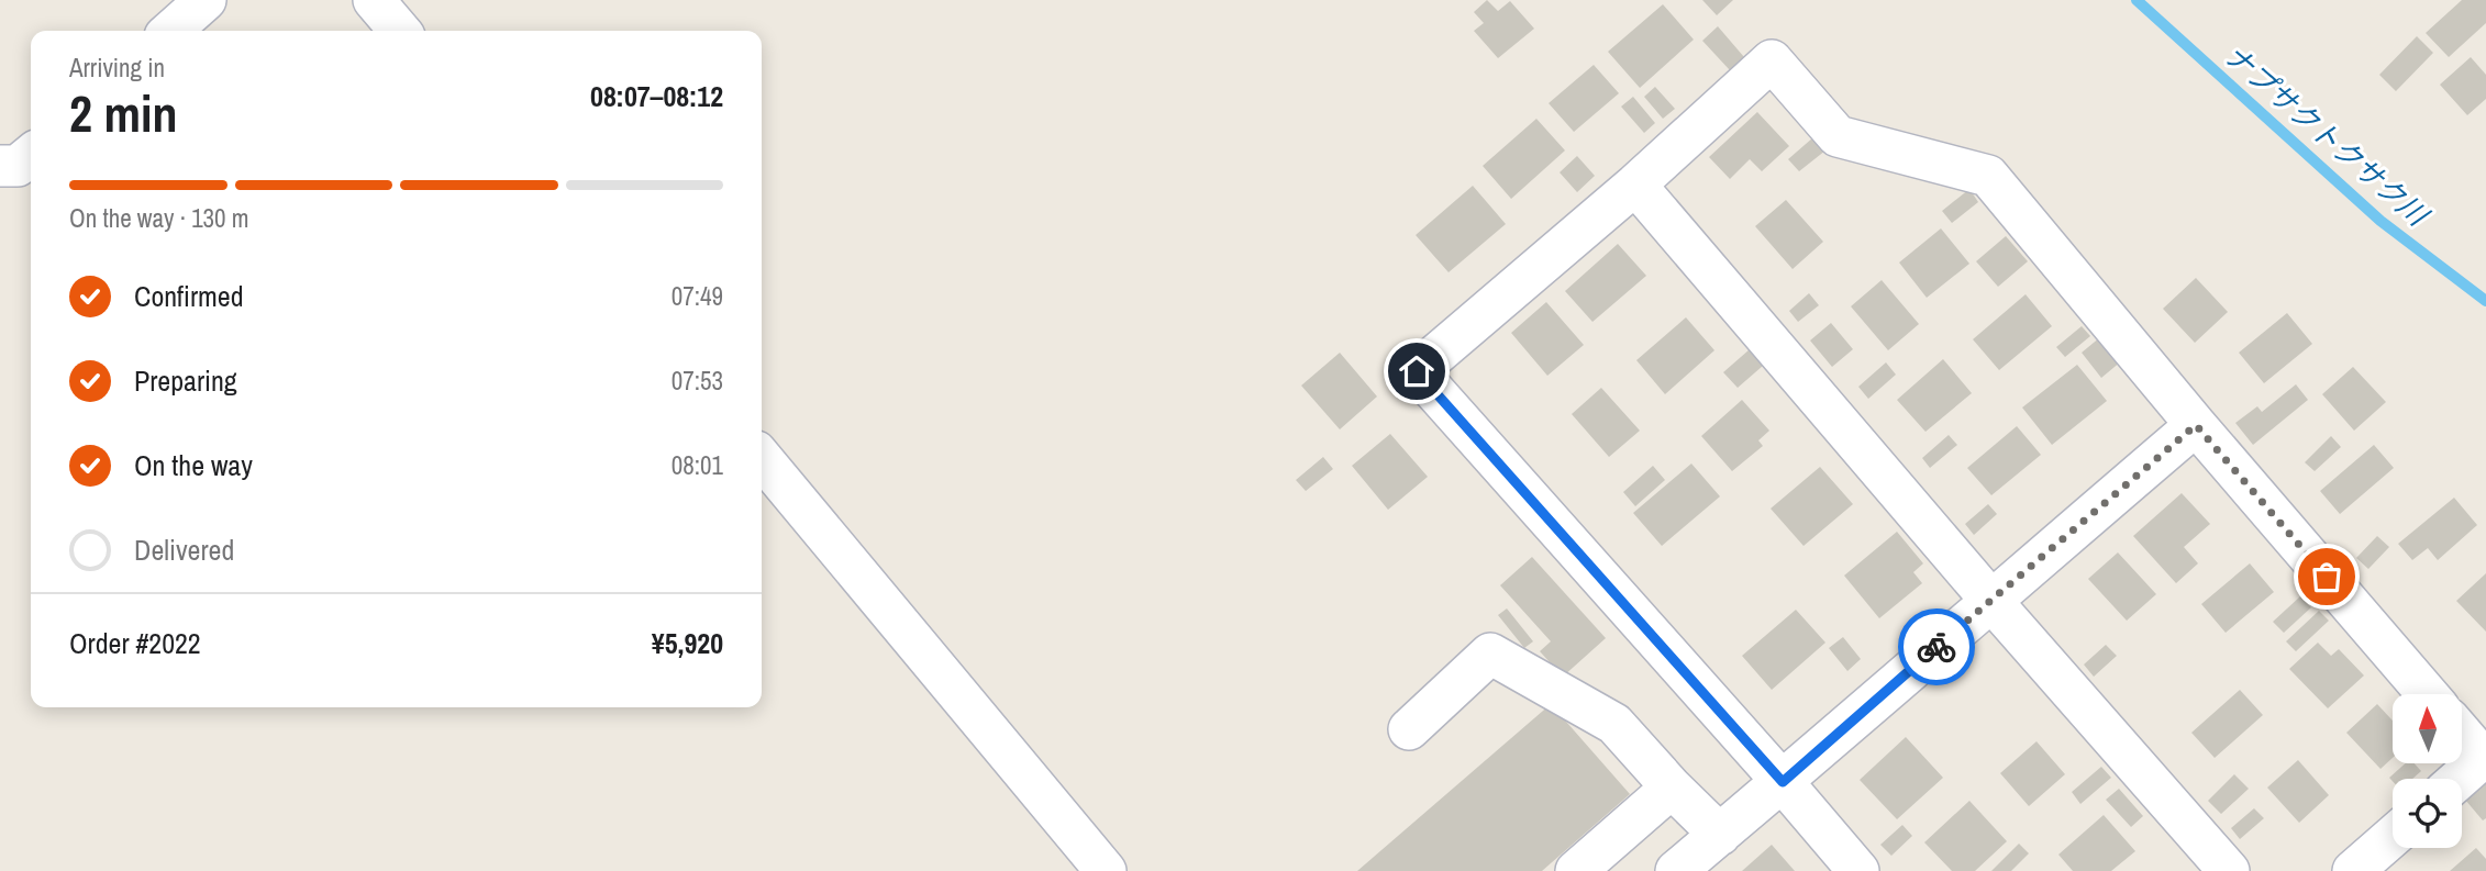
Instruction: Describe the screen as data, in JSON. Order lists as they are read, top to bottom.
{
  "water": ["ナプサクトクサク川"],
  "north": "top",
  "page": {
    "heading": ["2 min", "Arriving in", "08:07–08:12"],
    "panel": ["Order #2022", "¥5,920"],
    "bar": "On the way · 130 m",
    "list": [
      ["Confirmed", "07:49"],
      ["Preparing", "07:53"],
      ["On the way", "08:01"],
      "Delivered"
    ]
  }
}
